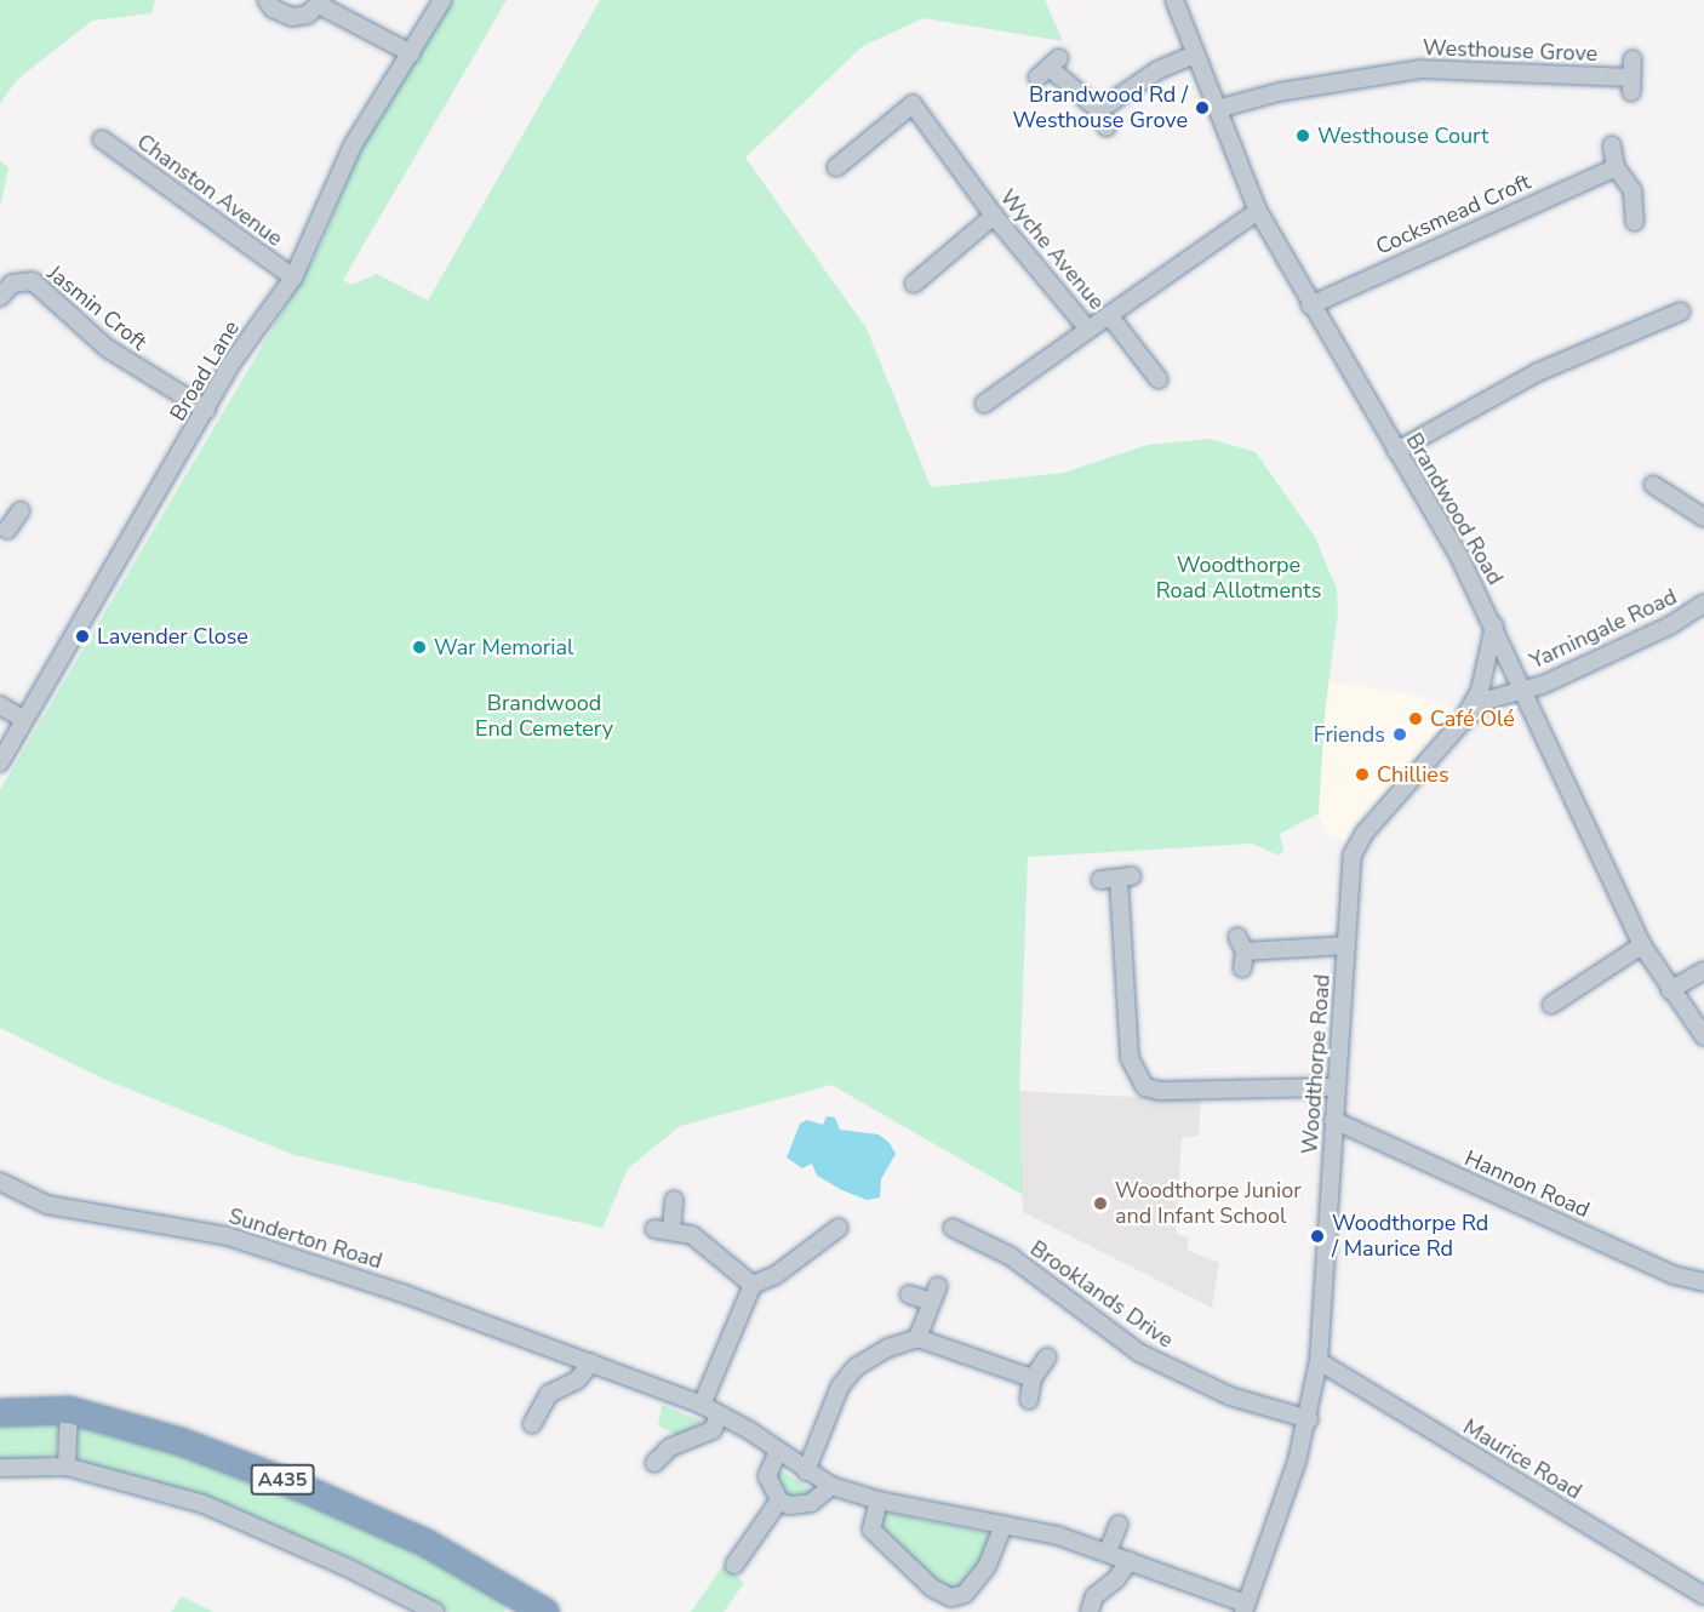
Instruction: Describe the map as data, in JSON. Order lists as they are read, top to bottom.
{
  "streets": {
    "highway": ["A435"],
    "street": [
      "Westhouse Grove",
      "Chanston Avenue",
      "Cocksmead Croft",
      "Wyche Avenue",
      "Jasmin Croft",
      "Broad Lane",
      "Brandwood Road",
      "Yarningale Road",
      "Woodthorpe Road",
      "Hannon Road",
      "Sunderton Road",
      "Brooklands Drive",
      "Maurice Road"
    ]
  },
  "crossings": [
    ["Westhouse Grove", "Brandwood Road"],
    ["Chanston Avenue", "Broad Lane"],
    ["Cocksmead Croft", "Brandwood Road"],
    ["Wyche Avenue", "Brandwood Road"],
    ["Jasmin Croft", "Broad Lane"],
    ["Brandwood Road", "Yarningale Road"],
    ["Brandwood Road", "Woodthorpe Road"],
    ["Yarningale Road", "Woodthorpe Road"],
    ["Woodthorpe Road", "Hannon Road"],
    ["Woodthorpe Road", "Sunderton Road"],
    ["Woodthorpe Road", "Brooklands Drive"],
    ["Woodthorpe Road", "Maurice Road"]
  ],
  "parks": ["Woodthorpe Road Allotments", "Brandwood End Cemetery"],
  "places": [
    "Brandwood Rd / Westhouse Grove",
    "Westhouse Court",
    "Lavender Close",
    "War Memorial",
    "Café Olé",
    "Friends",
    "Chillies",
    "Woodthorpe Junior and Infant School",
    "Woodthorpe Rd / Maurice Rd"
  ]
}
